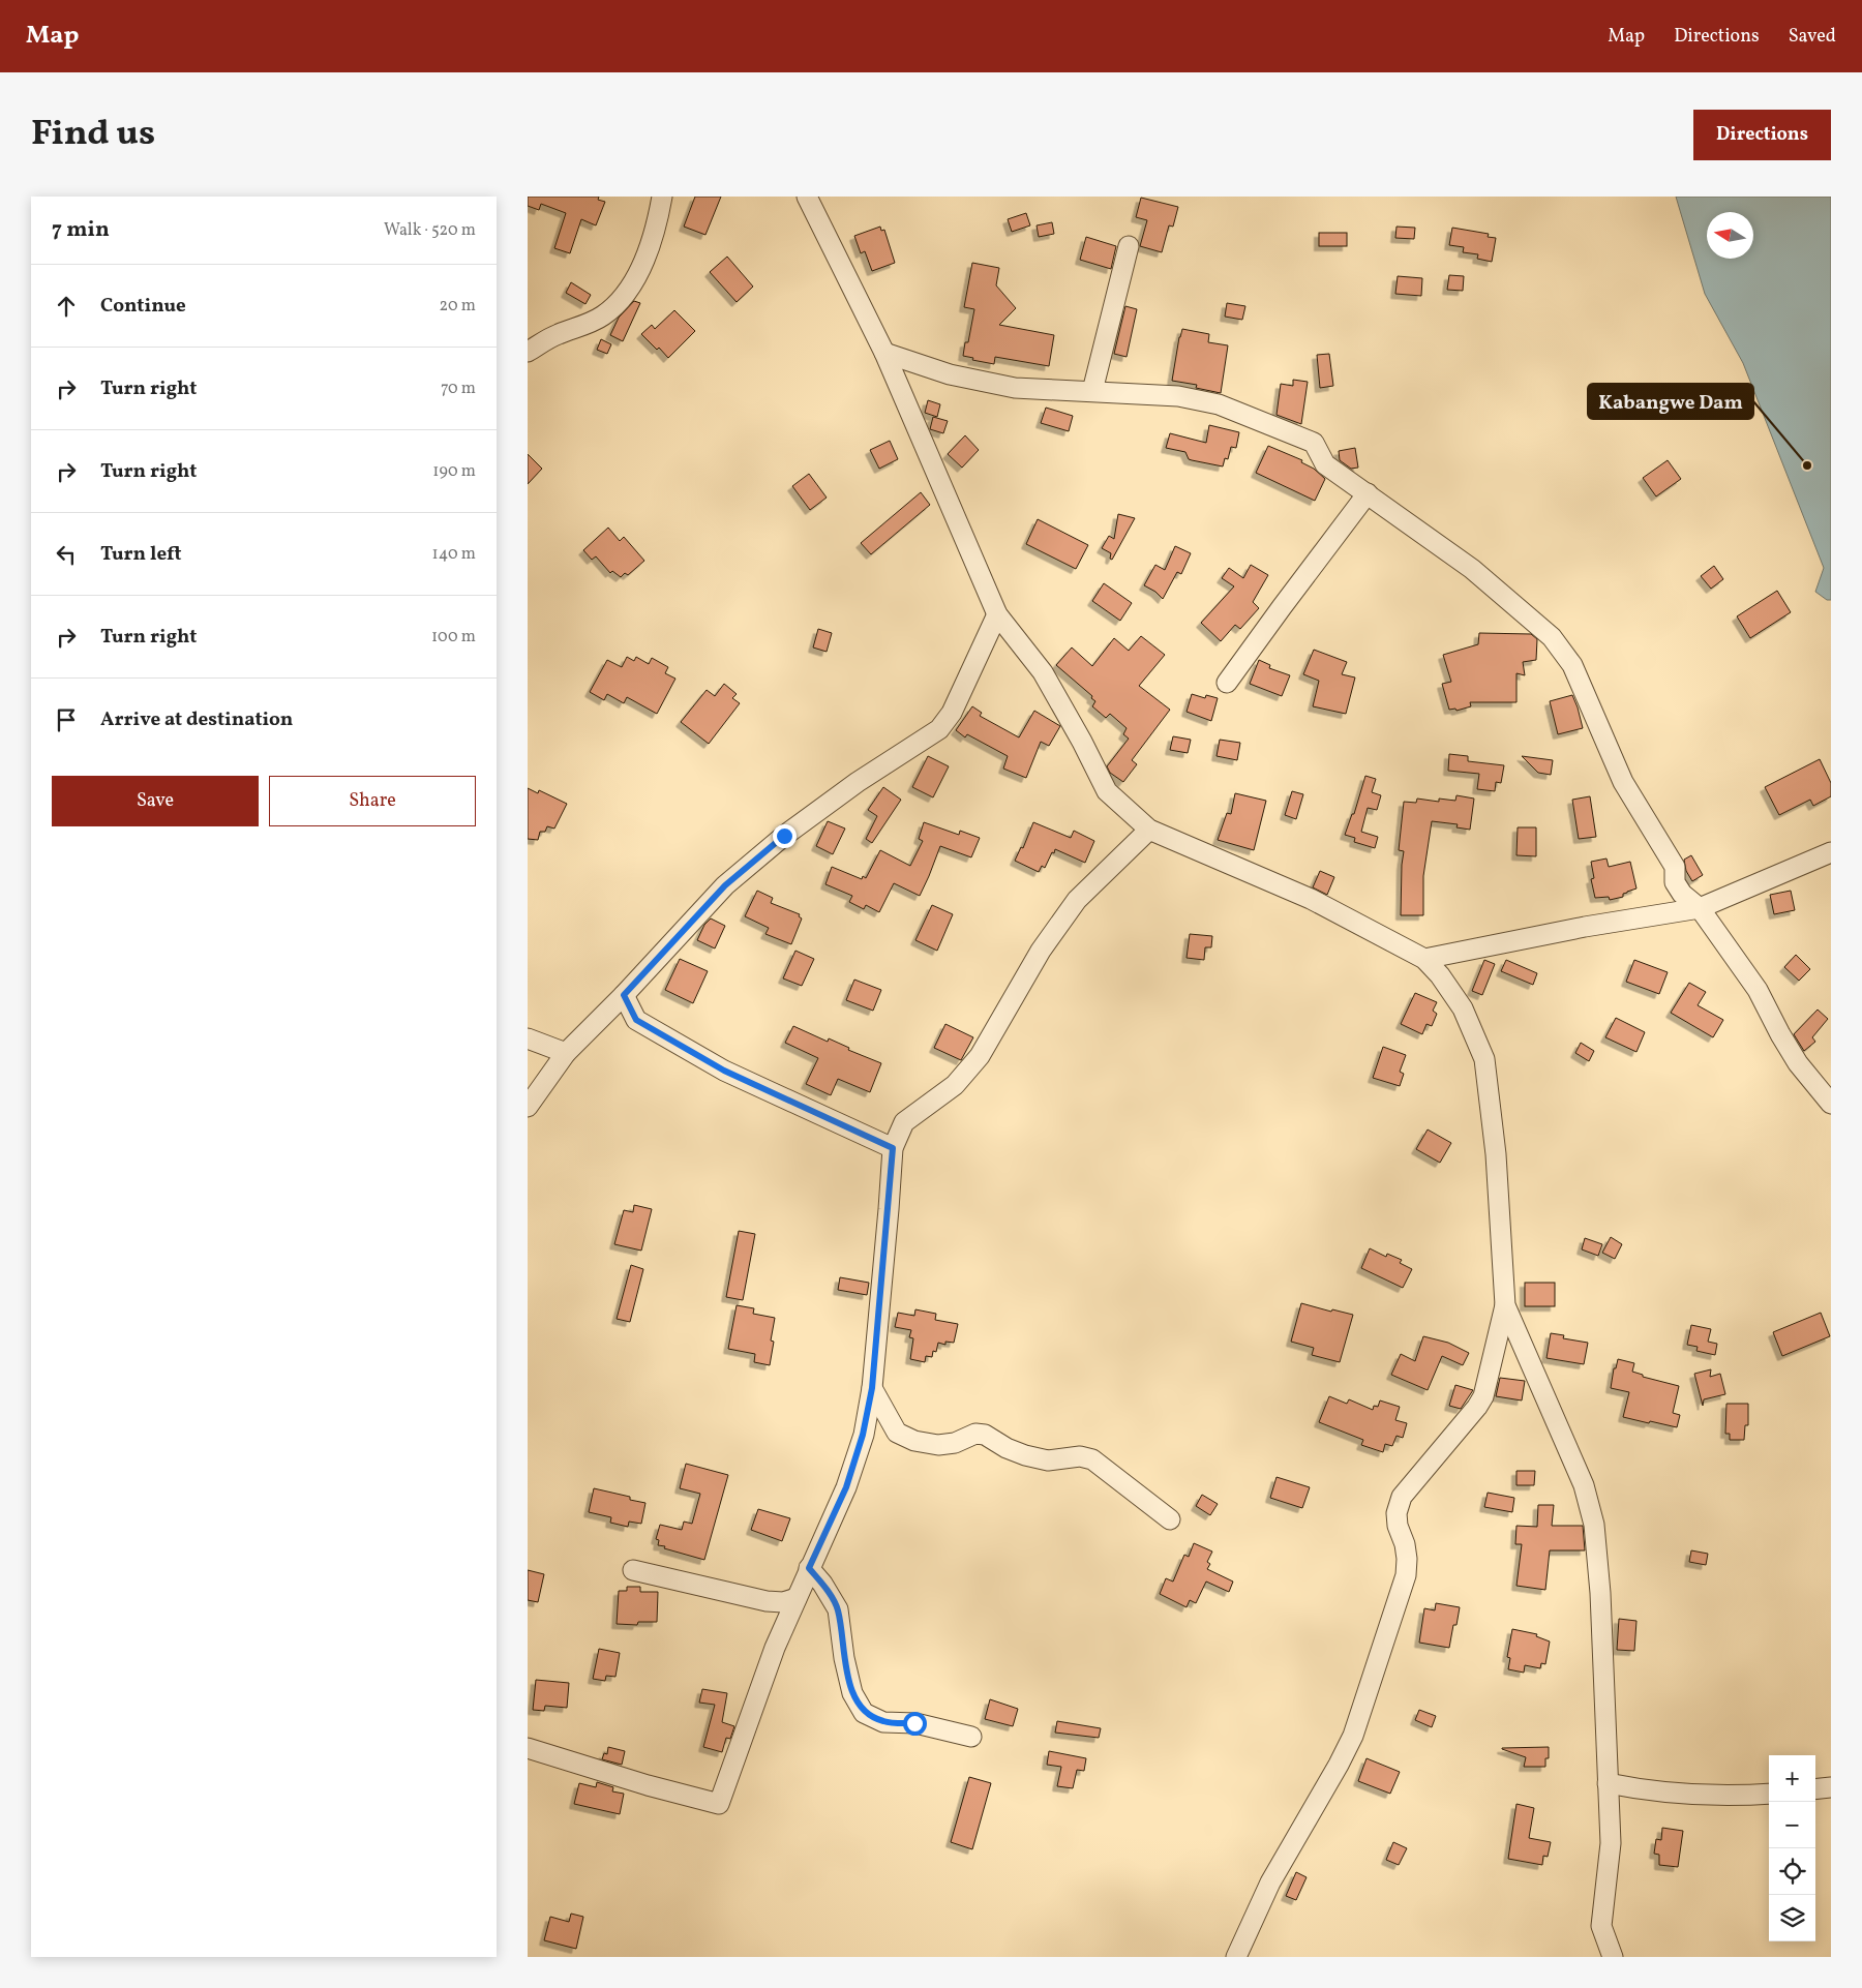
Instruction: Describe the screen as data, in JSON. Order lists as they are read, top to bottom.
{
  "places": ["Kabangwe Dam"],
  "north": "left",
  "page": {
    "header": "Map",
    "nav": ["Map", "Directions", "Saved"],
    "title": "Find us",
    "buttons": [
      "Directions",
      ["Save", "Share"]
    ],
    "heading": ["7 min", "Walk · 520 m"],
    "list": [
      ["Continue", "20 m"],
      ["Turn right", "70 m"],
      ["Turn right", "190 m"],
      ["Turn left", "140 m"],
      ["Turn right", "100 m"],
      "Arrive at destination"
    ],
    "map_buttons": ["+", "−"]
  }
}
